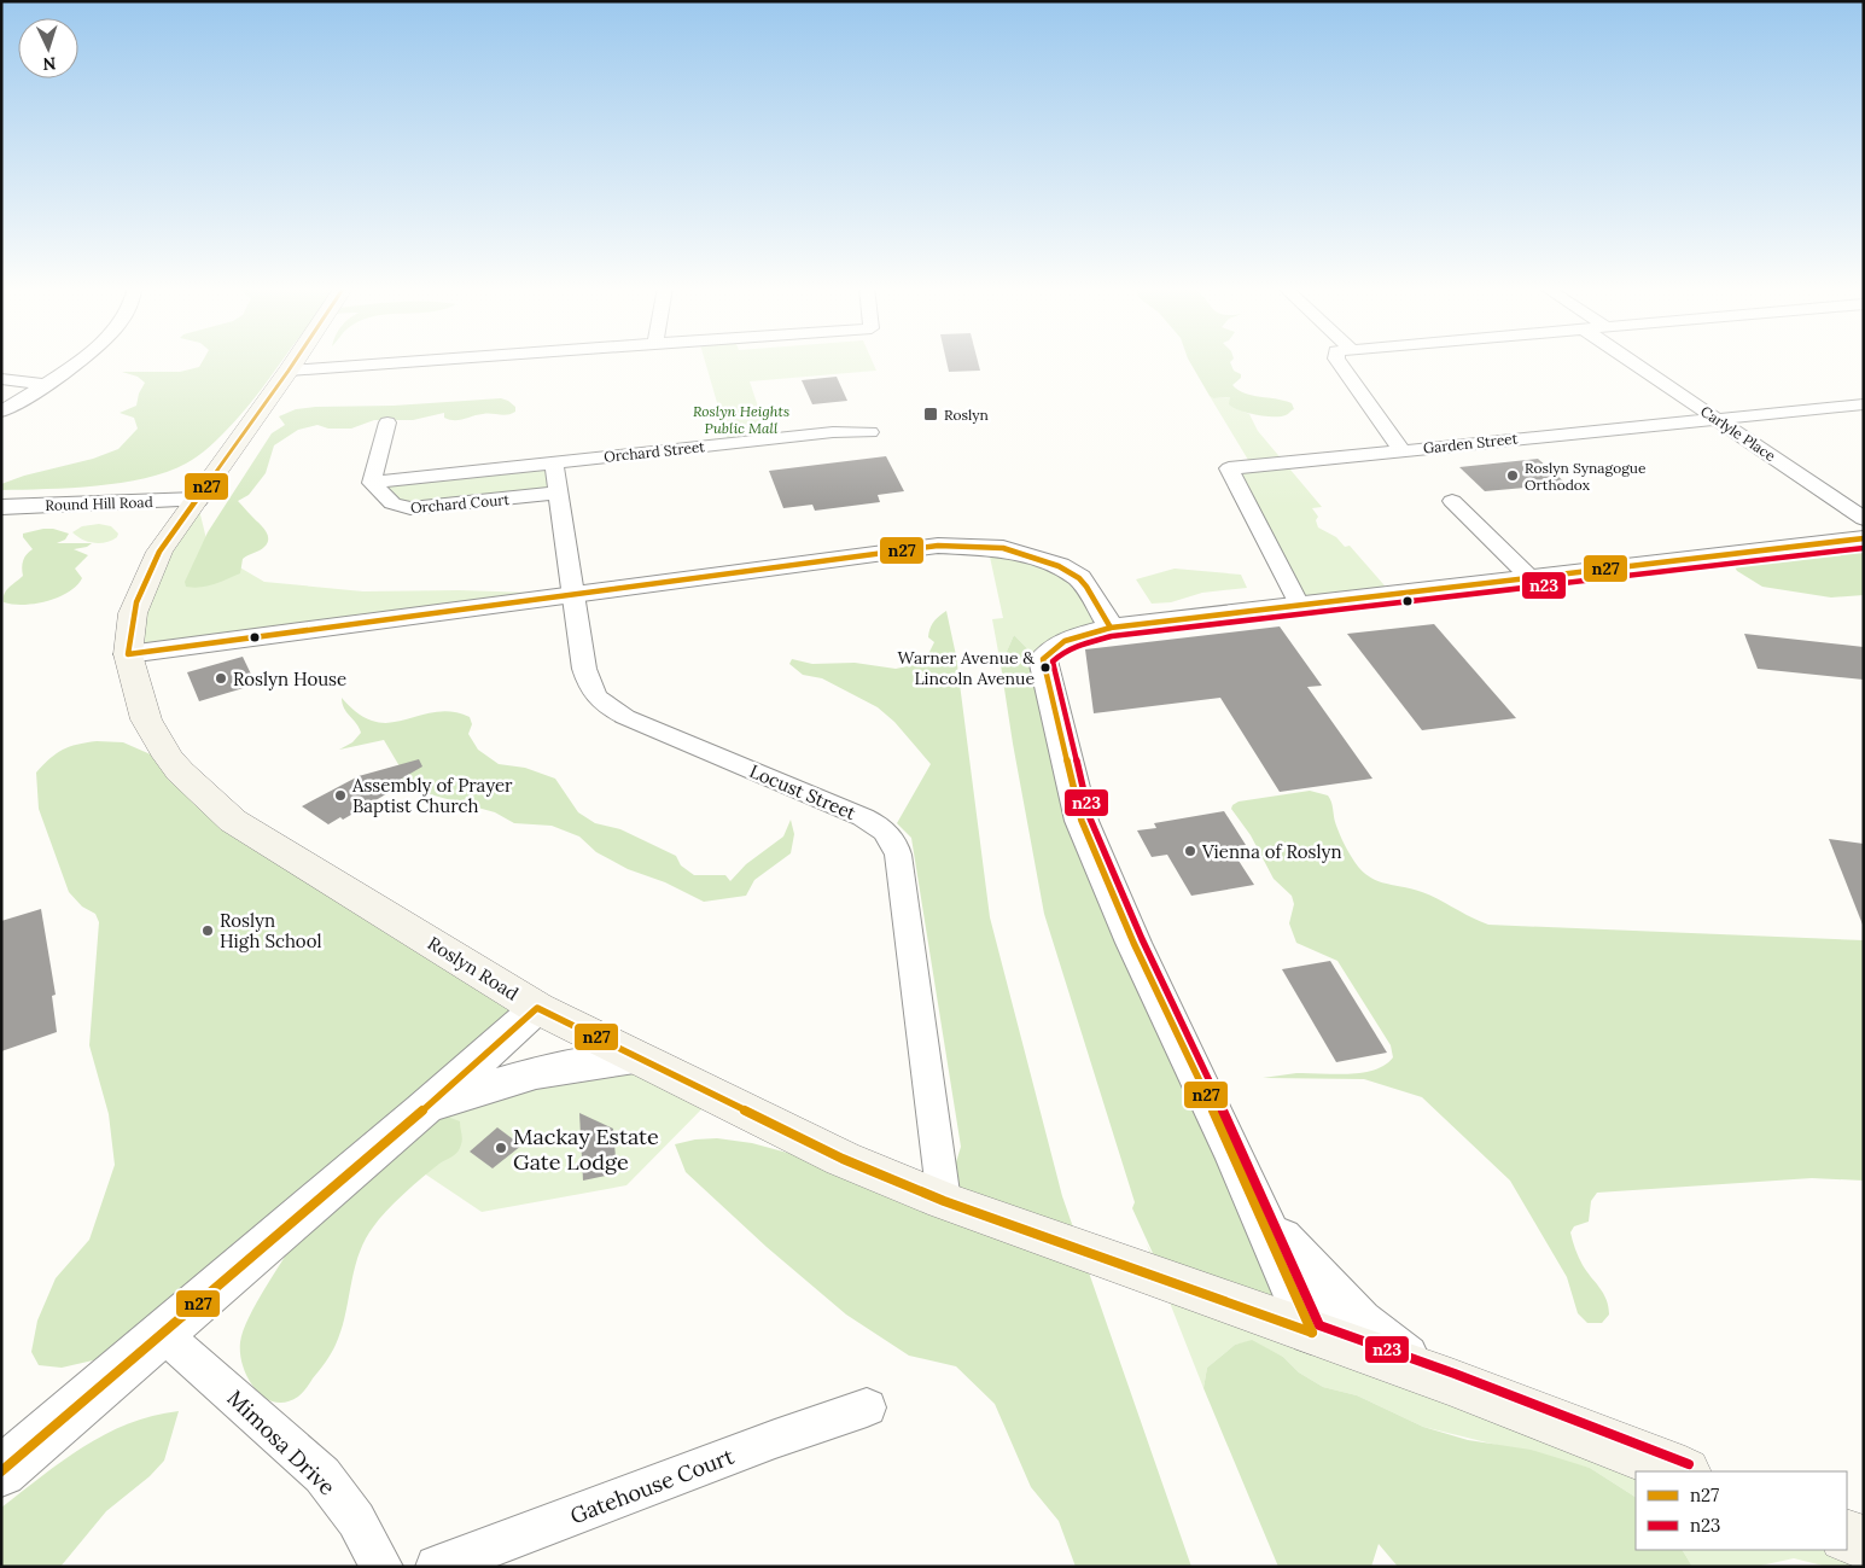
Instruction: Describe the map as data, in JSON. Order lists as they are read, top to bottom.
{
  "streets": {
    "main road": ["Roslyn Road"],
    "street": [
      "Carlyle Place",
      "Garden Street",
      "Orchard Street",
      "Round Hill Road",
      "Orchard Court",
      "Locust Street",
      "Mimosa Drive",
      "Gatehouse Court"
    ]
  },
  "crossings": [
    ["Carlyle Place", "Garden Street"],
    ["Orchard Street", "Orchard Court"],
    ["Orchard Street", "Locust Street"],
    ["Round Hill Road", "Roslyn Road"],
    ["Orchard Court", "Locust Street"],
    ["Locust Street", "Roslyn Road"]
  ],
  "parks": ["Roslyn Heights Public Mall"],
  "places": {
    "transit": ["Roslyn"],
    "other": [
      "Roslyn Synagogue Orthodox",
      "Warner Avenue & Lincoln Avenue",
      "Roslyn House",
      "Assembly of Prayer Baptist Church",
      "Vienna of Roslyn",
      "Roslyn High School",
      "Mackay Estate Gate Lodge"
    ]
  },
  "lines": ["transit line n27", "transit line n23"],
  "legend": ["n27", "n23"],
  "north": "bottom"
}
